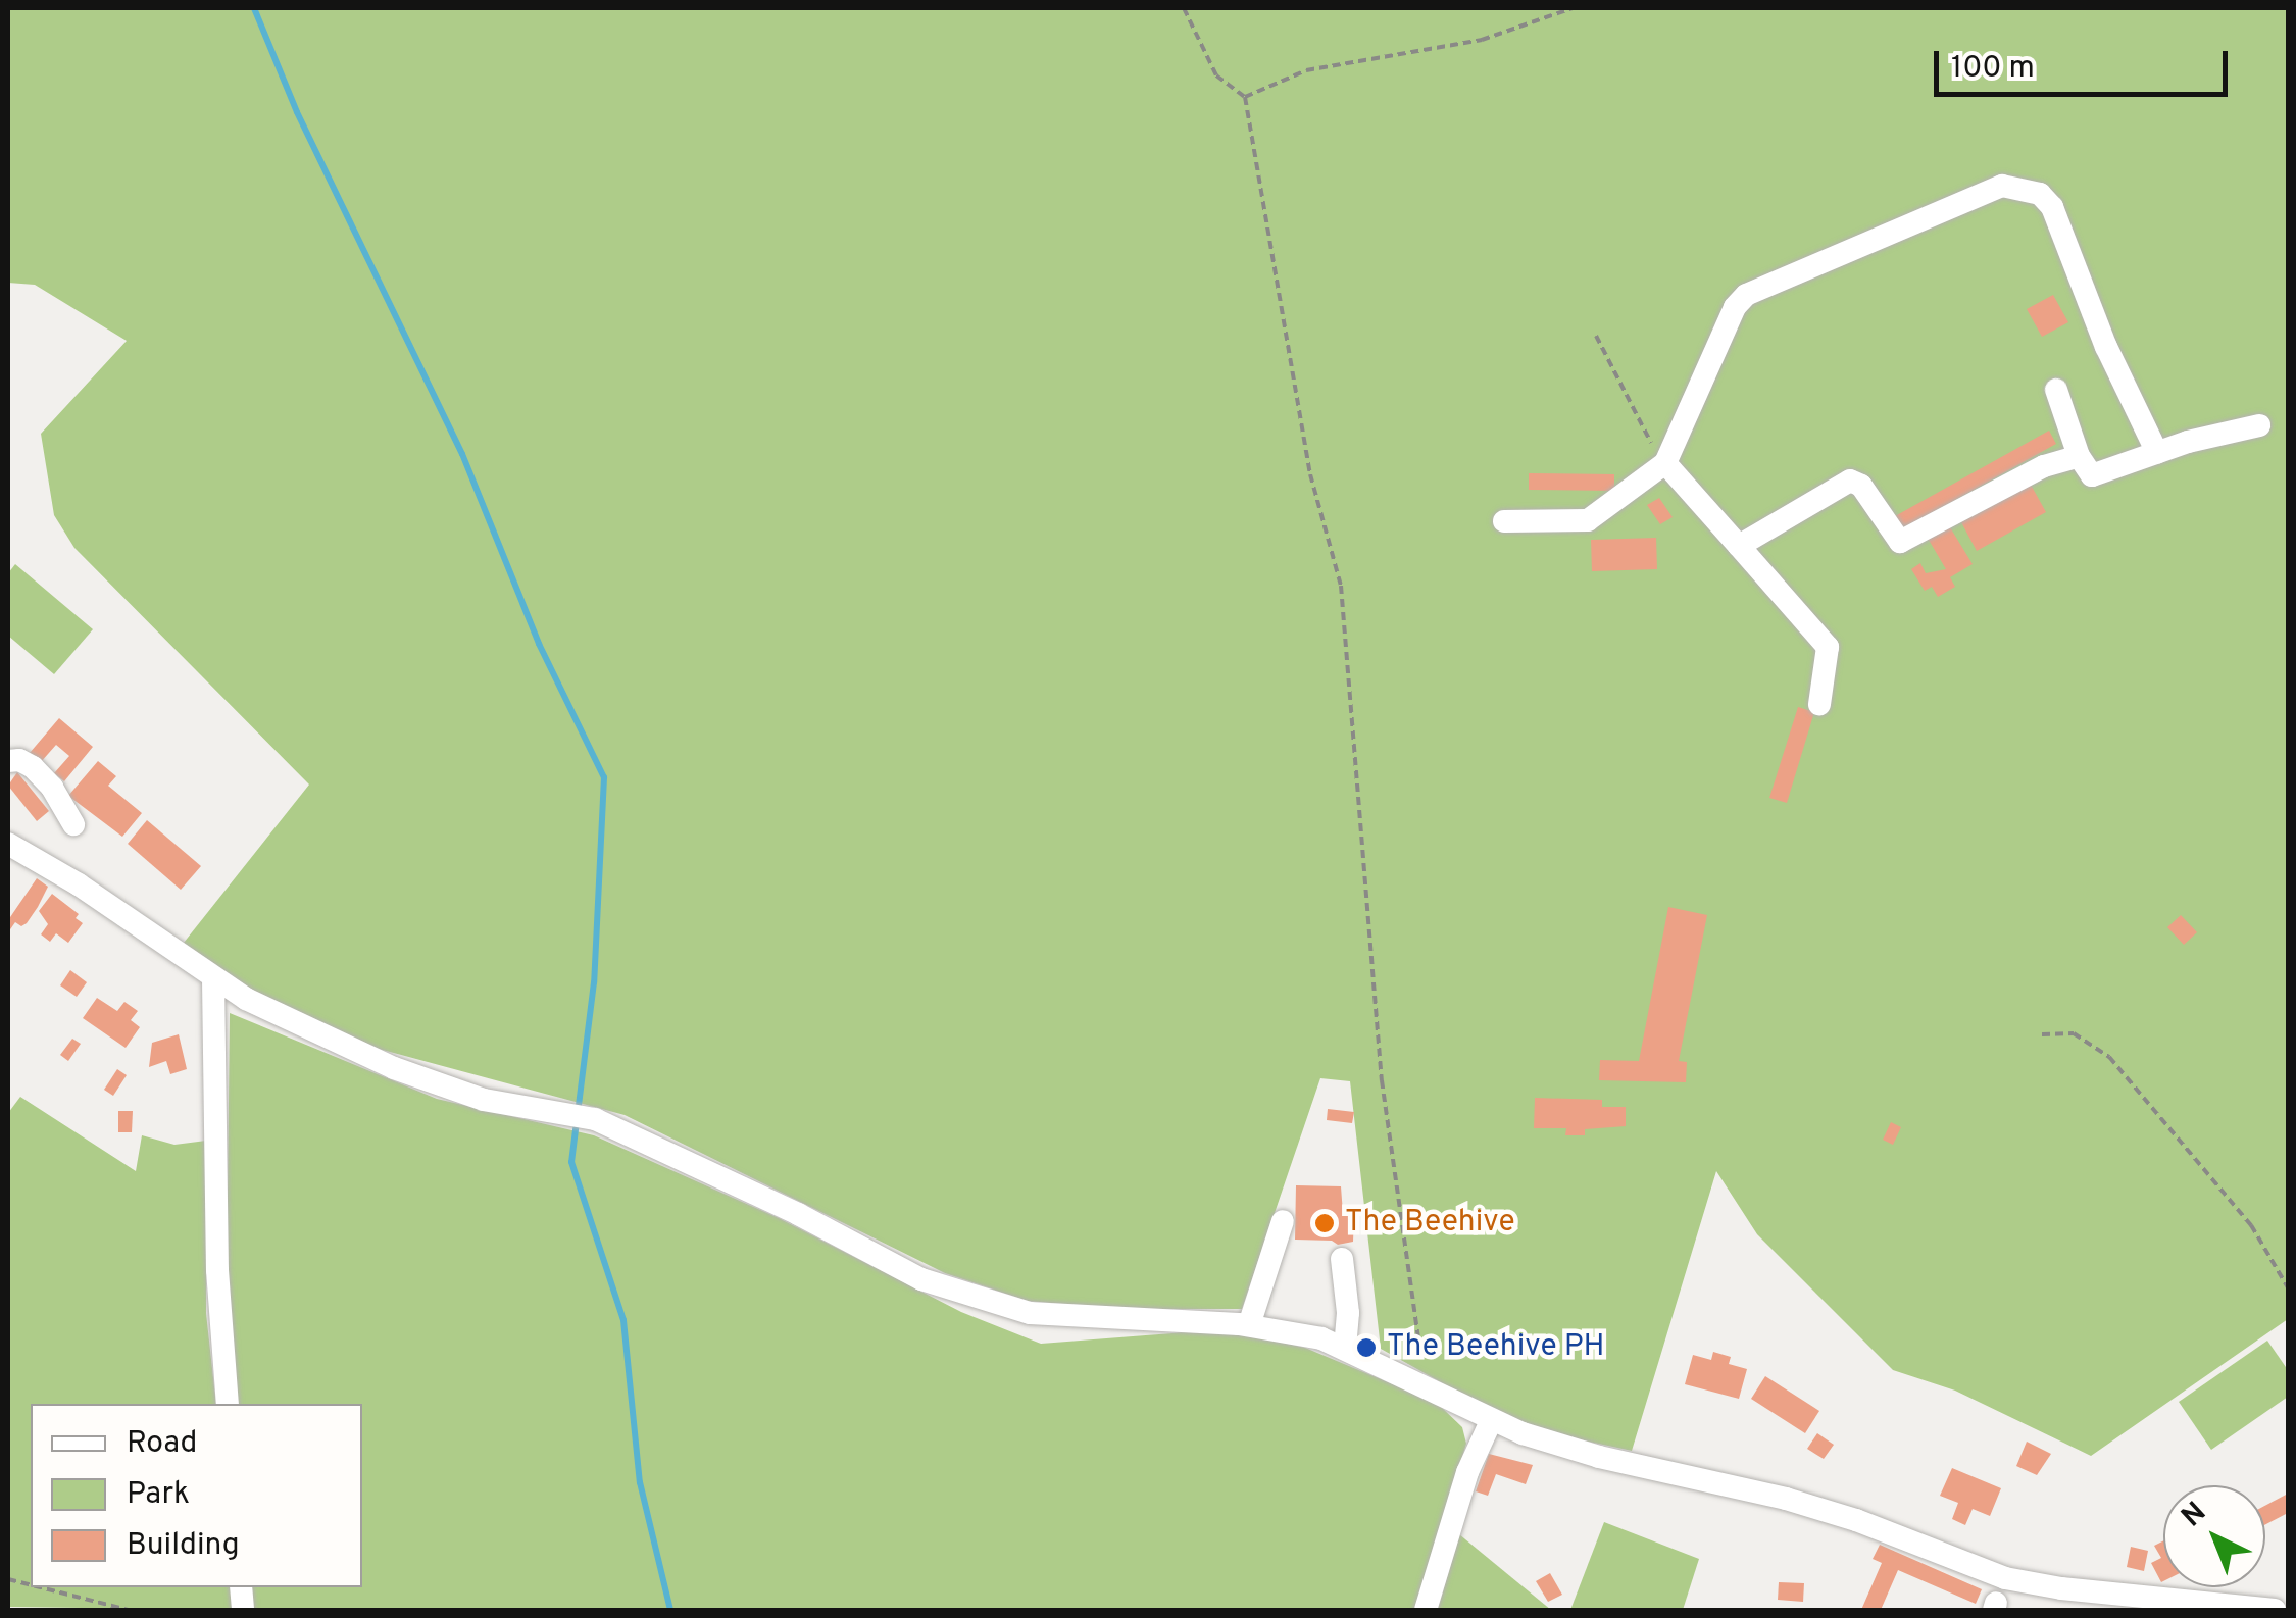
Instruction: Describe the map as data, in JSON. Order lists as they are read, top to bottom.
{
  "places": ["The Beehive", "The Beehive PH"],
  "legend": ["Road", "Park", "Building"],
  "scale_bar": "100 m",
  "north": "top left"
}
